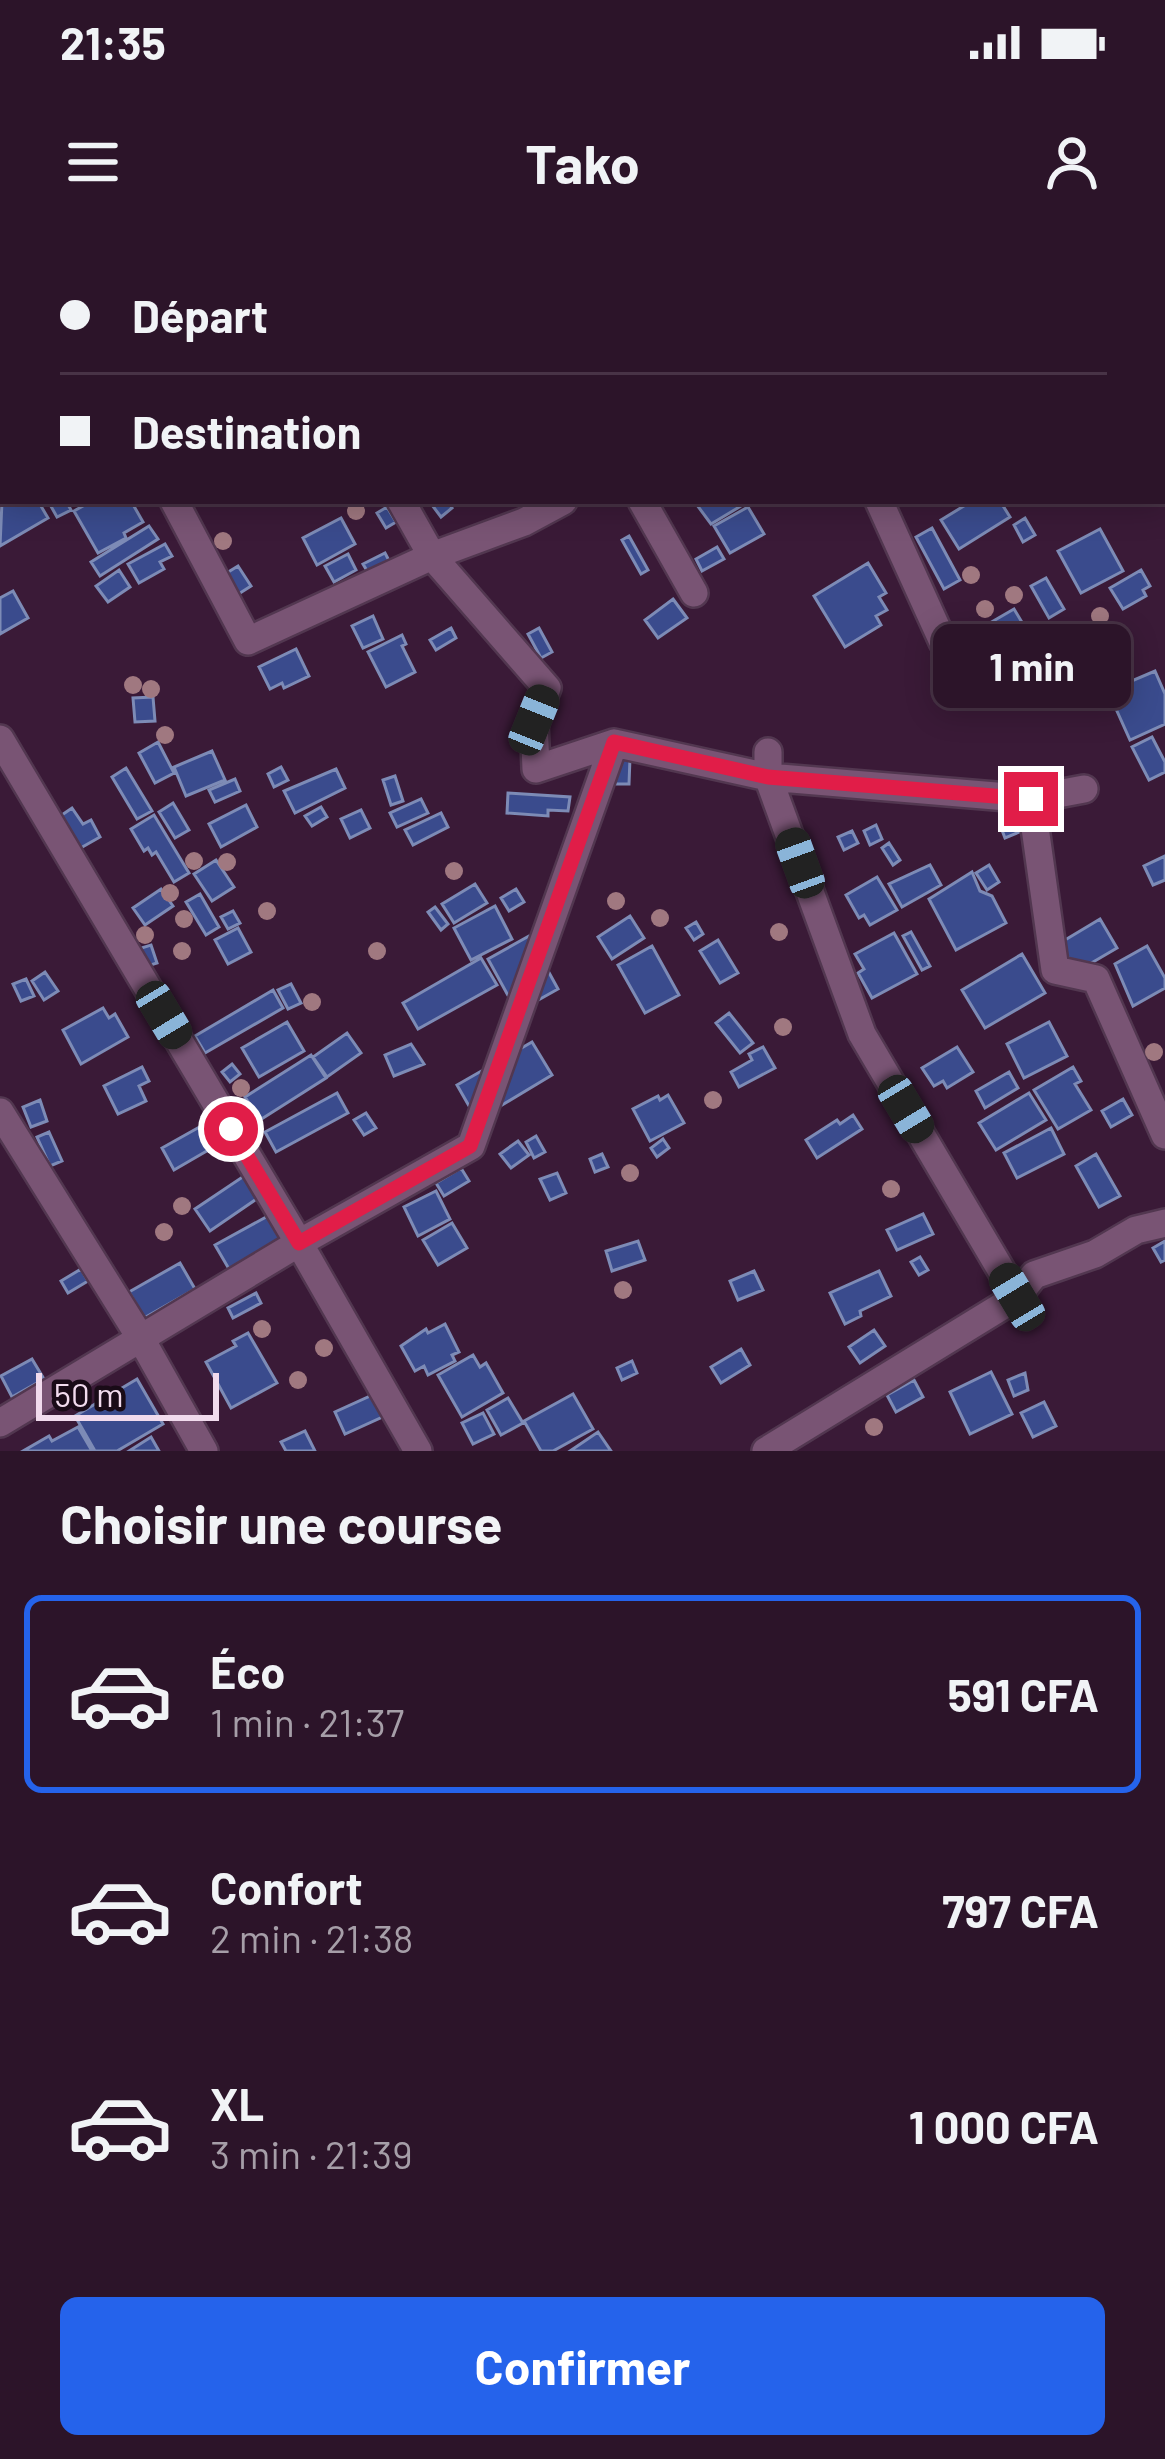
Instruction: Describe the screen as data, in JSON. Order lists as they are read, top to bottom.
{
  "scale_bar": "50 m",
  "page": {
    "status": "21:35",
    "header": "Tako",
    "banner": ["Départ", "Destination"],
    "bubble": "1 min",
    "scale": "50 m",
    "heading": "Choisir une course",
    "list": [
      {
        "name": "Éco",
        "note": "1 min · 21:37",
        "value": "591 CFA"
      },
      {
        "name": "Confort",
        "note": "2 min · 21:38",
        "value": "797 CFA"
      },
      {
        "name": "XL",
        "note": "3 min · 21:39",
        "value": "1 000 CFA"
      }
    ],
    "buttons": "Confirmer"
  }
}
